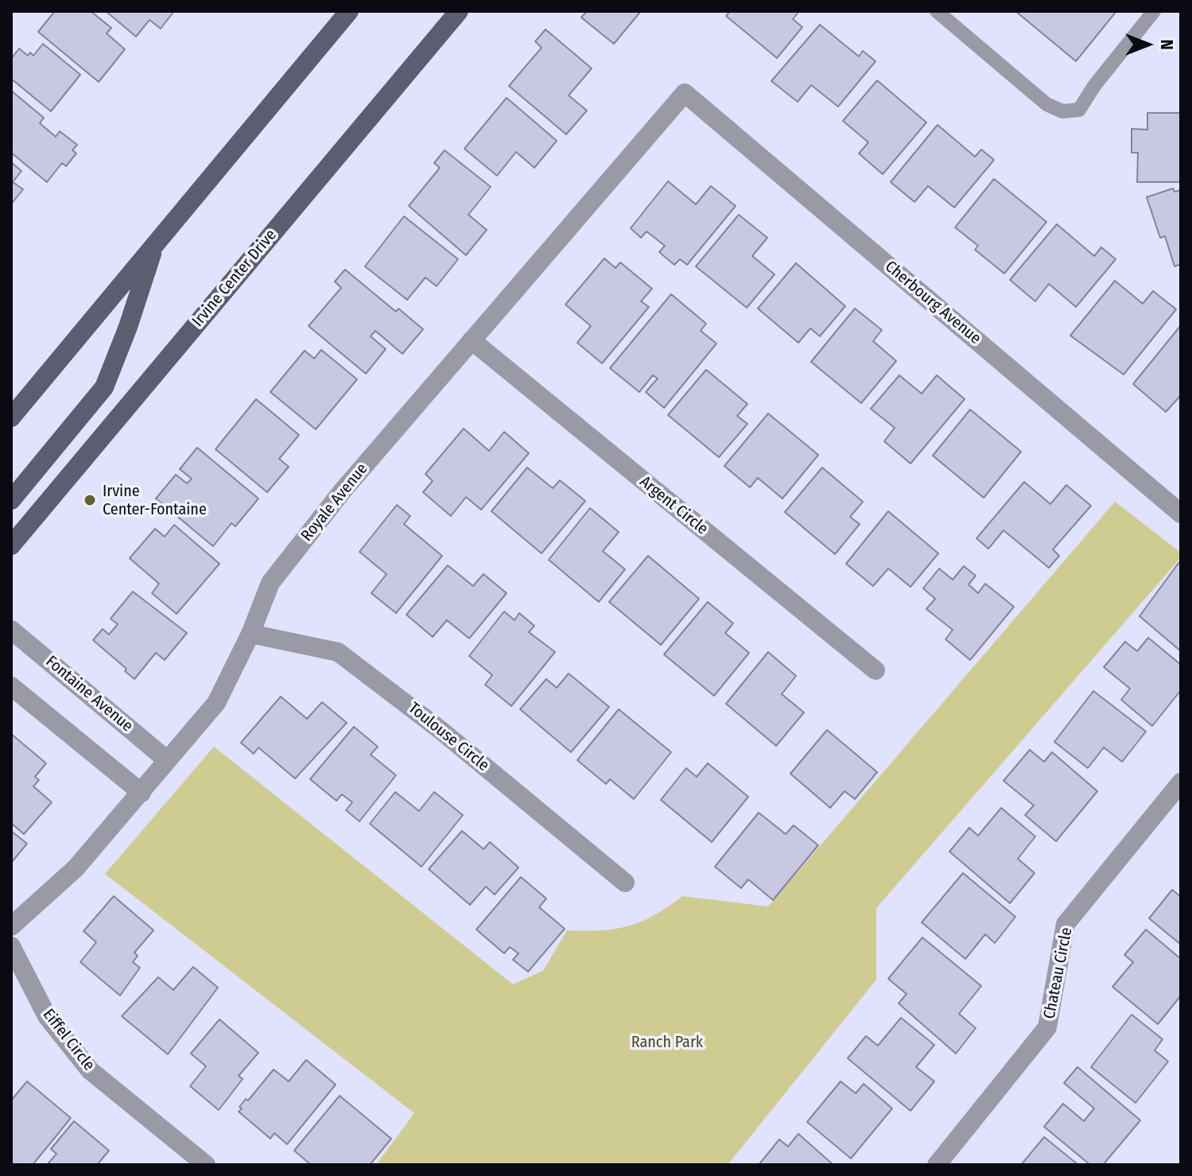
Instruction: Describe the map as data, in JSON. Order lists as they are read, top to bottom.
{
  "streets": {
    "main road": ["Irvine Center Drive"],
    "street": [
      "Cherbourg Avenue",
      "Royale Avenue",
      "Argent Circle",
      "Fontaine Avenue",
      "Toulouse Circle",
      "Chateau Circle",
      "Eiffel Circle"
    ]
  },
  "crossings": [
    ["Cherbourg Avenue", "Royale Avenue"],
    ["Royale Avenue", "Argent Circle"],
    ["Royale Avenue", "Fontaine Avenue"],
    ["Royale Avenue", "Toulouse Circle"]
  ],
  "parks": ["Ranch Park"],
  "places": ["Irvine Center-Fontaine"],
  "north": "right"
}
